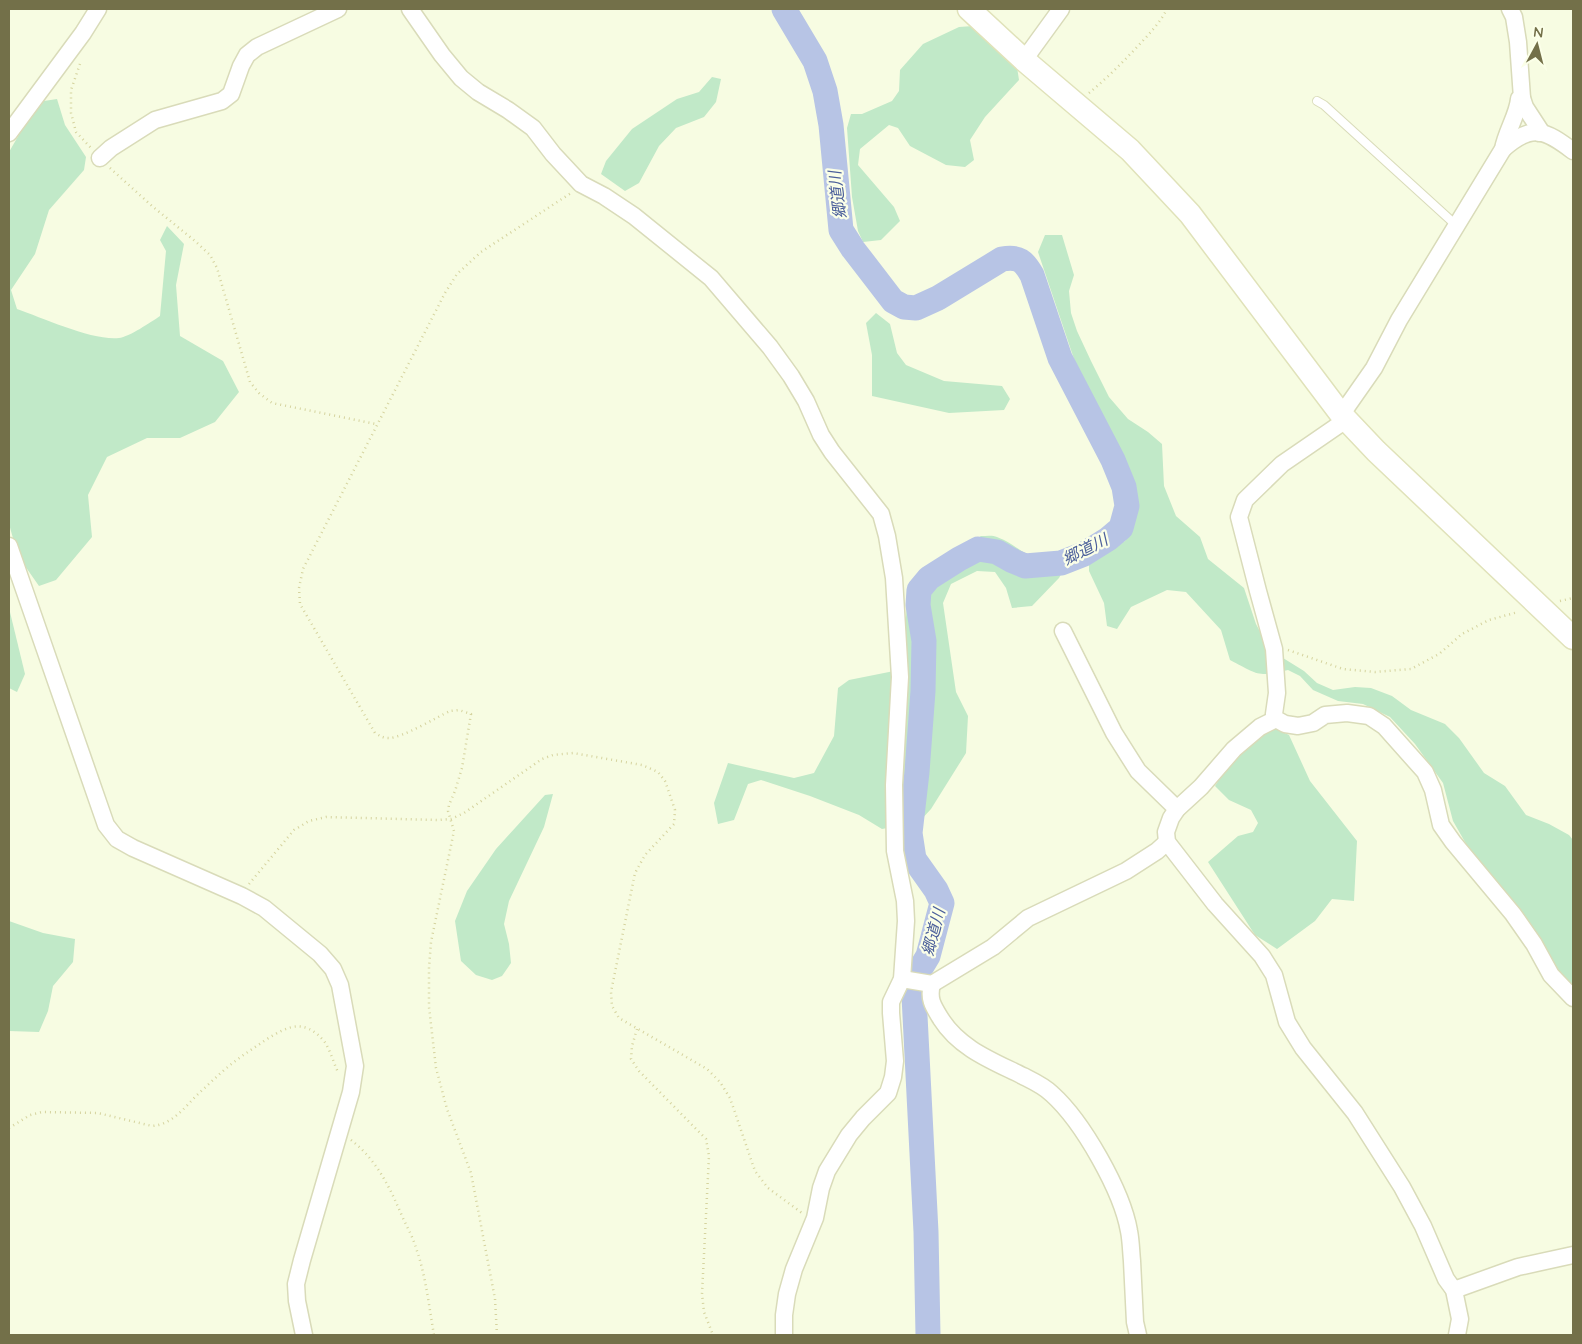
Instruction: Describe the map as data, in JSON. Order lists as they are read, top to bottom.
{
  "water": ["郷道川"],
  "north": "top"
}
